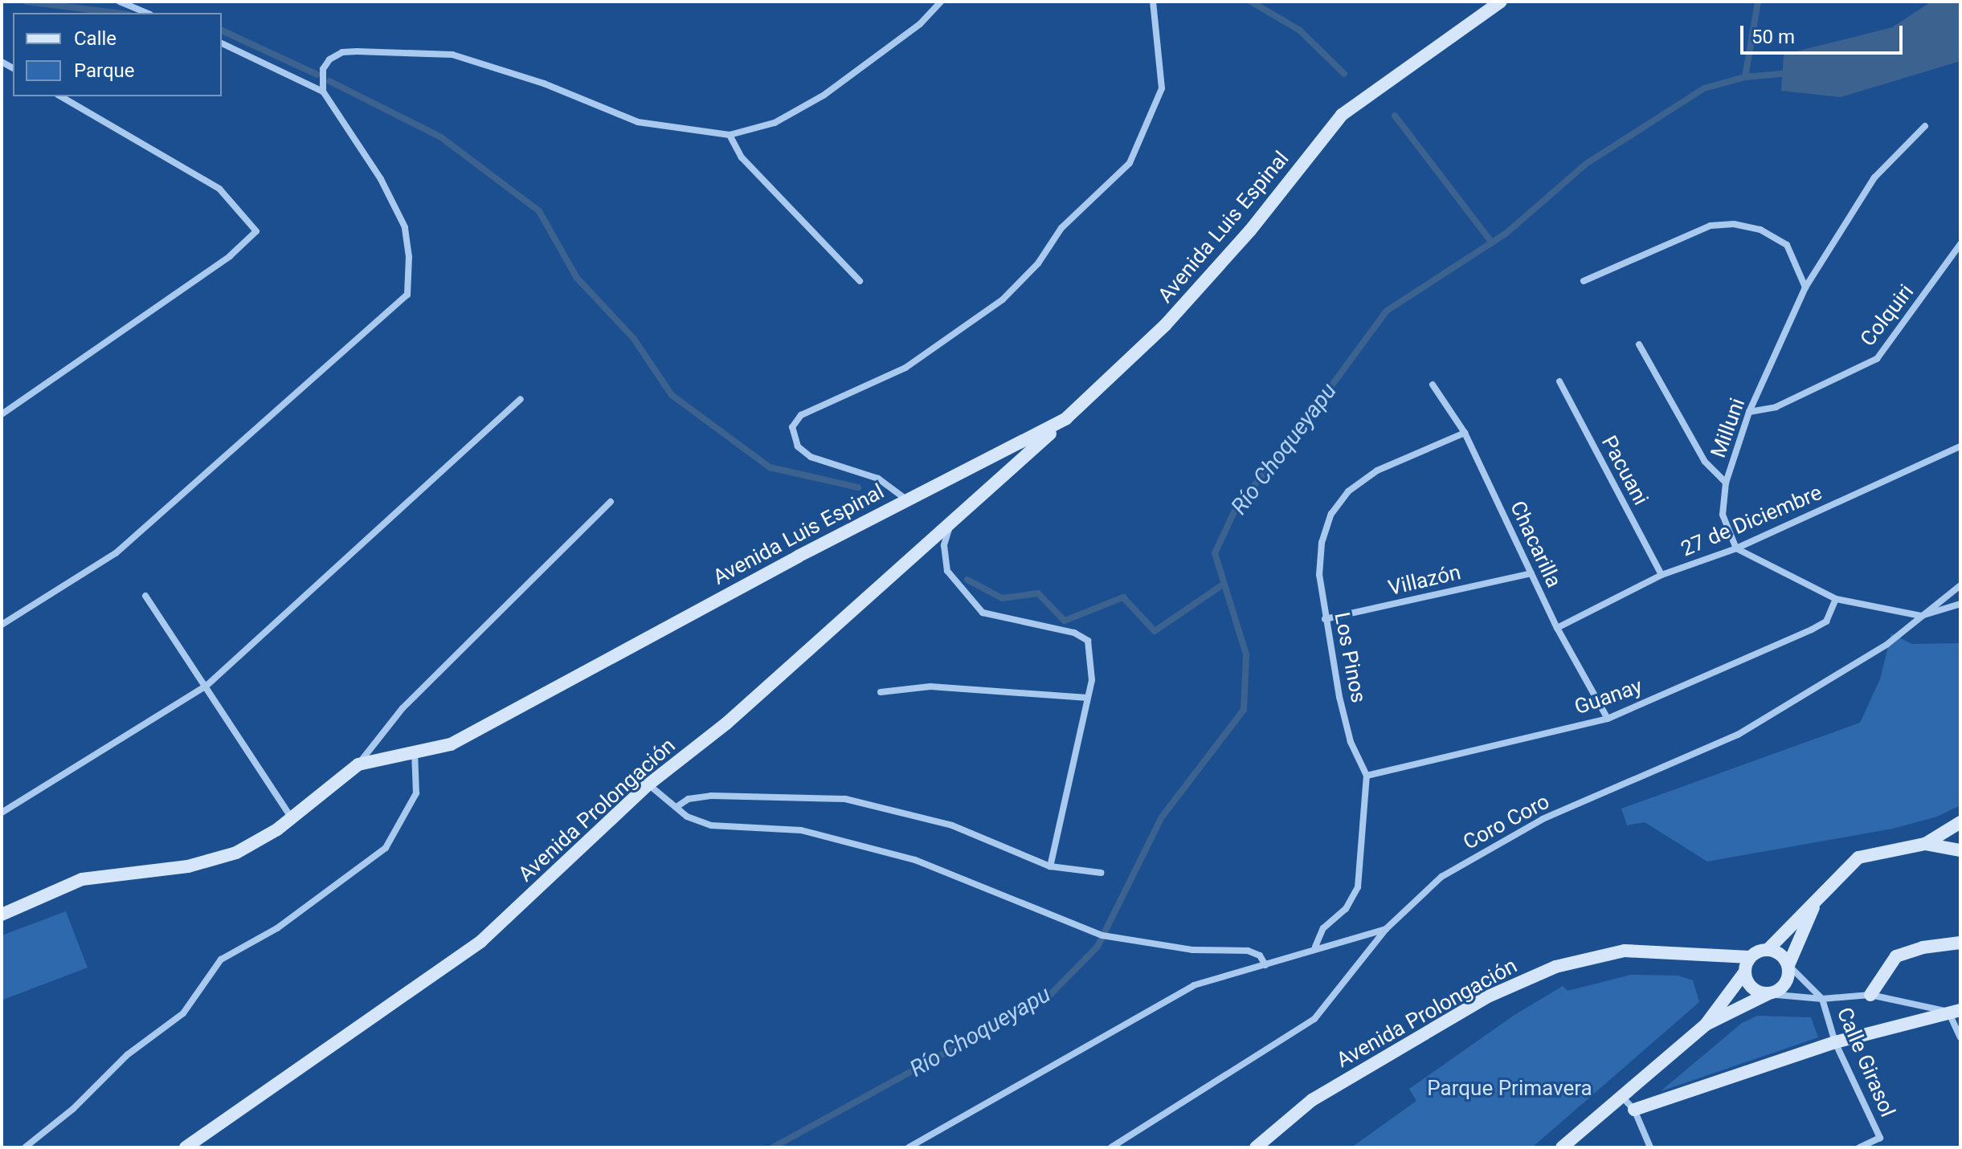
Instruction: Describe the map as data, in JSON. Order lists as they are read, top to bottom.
{
  "streets": {
    "street": [
      "Avenida Luis Espinal",
      "Colquiri",
      "Milluni",
      "Pacuani",
      "27 de Diciembre",
      "Chacarilla",
      "Villazón",
      "Los Pinos",
      "Guanay",
      "Avenida Prolongación",
      "Coro Coro",
      "Calle Girasol"
    ]
  },
  "crossings": [
    ["Avenida Luis Espinal", "Avenida Prolongación"],
    ["Colquiri", "Milluni"],
    ["Milluni", "27 de Diciembre"],
    ["Pacuani", "27 de Diciembre"],
    ["27 de Diciembre", "Chacarilla"],
    ["Chacarilla", "Villazón"],
    ["Chacarilla", "Los Pinos"],
    ["Chacarilla", "Guanay"],
    ["Villazón", "Los Pinos"],
    ["Los Pinos", "Guanay"]
  ],
  "water": ["Río Choqueyapu"],
  "parks": ["Parque Primavera"],
  "legend": ["Calle", "Parque"],
  "scale_bar": "50 m"
}
